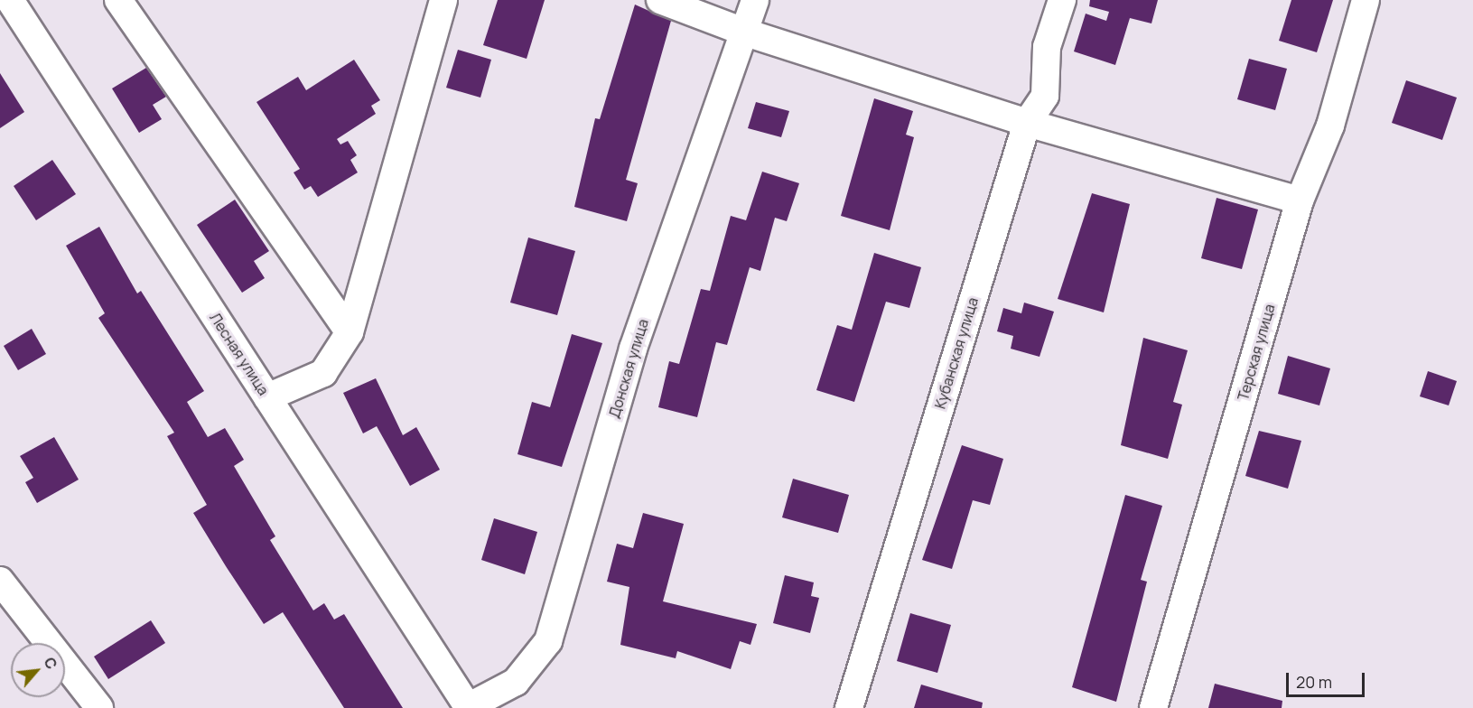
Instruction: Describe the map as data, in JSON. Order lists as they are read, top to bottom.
{
  "streets": {
    "street": [
      "Терская улица",
      "Кубанская улица",
      "Лесная улица",
      "Донская улица"
    ]
  },
  "crossings": [
    ["Лесная улица", "Донская улица"]
  ],
  "scale_bar": "20 m",
  "north": "top right"
}
